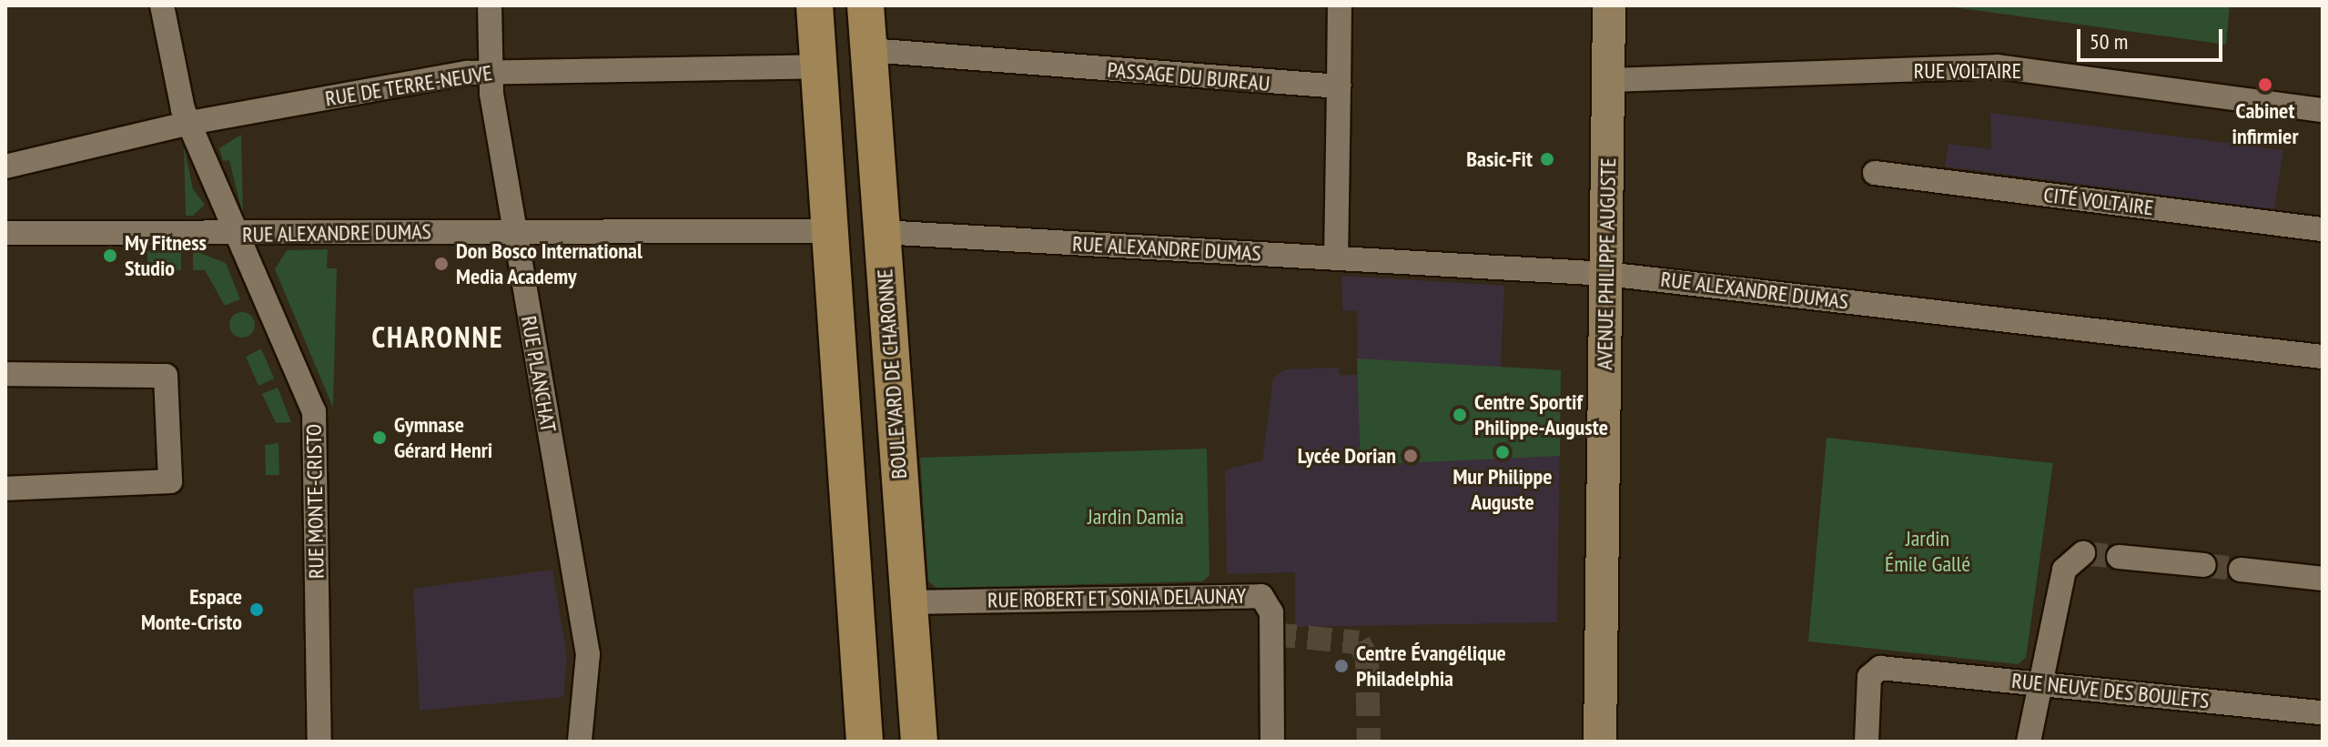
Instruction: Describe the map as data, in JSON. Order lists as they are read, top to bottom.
{
  "streets": {
    "main road": ["RUE ALEXANDRE DUMAS", "AVENUE PHILIPPE AUGUSTE", "BOULEVARD DE CHARONNE"],
    "street": [
      "RUE VOLTAIRE",
      "PASSAGE DU BUREAU",
      "RUE DE TERRE-NEUVE",
      "CITÉ VOLTAIRE",
      "RUE PLANCHAT",
      "RUE MONTE-CRISTO",
      "RUE ROBERT ET SONIA DELAUNAY",
      "RUE NEUVE DES BOULETS"
    ]
  },
  "crossings": [
    ["RUE VOLTAIRE", "AVENUE PHILIPPE AUGUSTE"],
    ["PASSAGE DU BUREAU", "BOULEVARD DE CHARONNE"],
    ["RUE DE TERRE-NEUVE", "RUE PLANCHAT"],
    ["RUE DE TERRE-NEUVE", "RUE MONTE-CRISTO"],
    ["RUE ALEXANDRE DUMAS", "AVENUE PHILIPPE AUGUSTE"],
    ["RUE ALEXANDRE DUMAS", "RUE PLANCHAT"],
    ["RUE ALEXANDRE DUMAS", "BOULEVARD DE CHARONNE"],
    ["RUE ALEXANDRE DUMAS", "RUE MONTE-CRISTO"],
    ["BOULEVARD DE CHARONNE", "RUE ROBERT ET SONIA DELAUNAY"]
  ],
  "districts": ["CHARONNE"],
  "parks": ["Jardin Damia", "Jardin Émile Gallé"],
  "places": [
    "Cabinet infirmier",
    "Basic-Fit",
    "My Fitness Studio",
    "Don Bosco International Media Academy",
    "Centre Sportif Philippe-Auguste",
    "Gymnase Gérard Henri",
    "Mur Philippe Auguste",
    "Lycée Dorian",
    "Espace Monte-Cristo",
    "Centre Évangélique Philadelphia"
  ],
  "scale_bar": "50 m"
}
